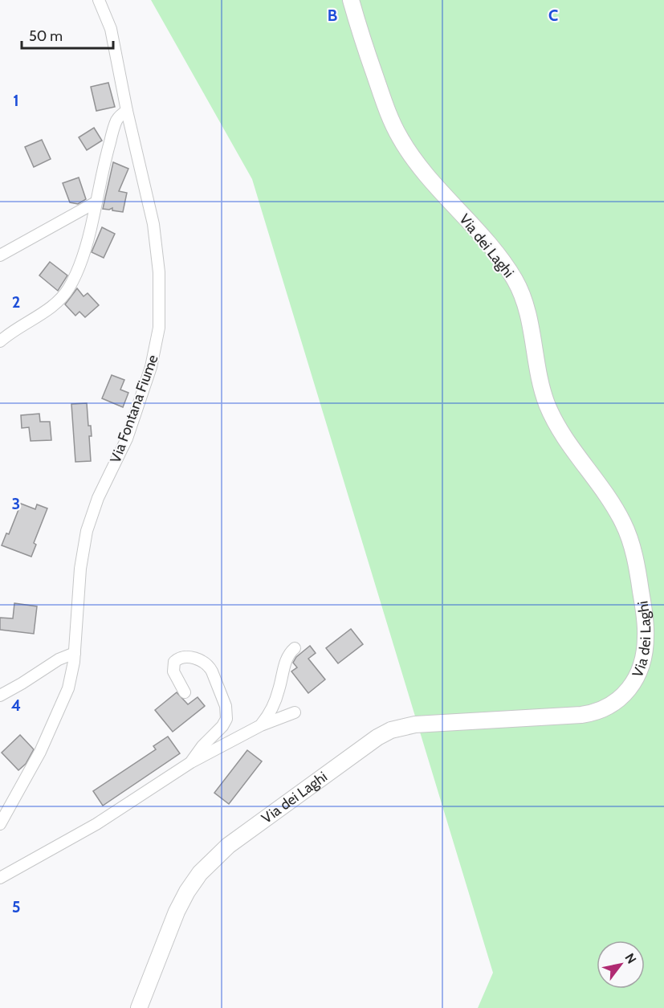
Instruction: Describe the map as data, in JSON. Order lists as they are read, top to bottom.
{
  "streets": {
    "main road": ["Via dei Laghi"],
    "street": ["Via Fontana Fiume"]
  },
  "scale_bar": "50 m",
  "north": "top right",
  "grid": {
    "columns": ["B", "C"],
    "rows": [
      "1",
      "2",
      "3",
      "4",
      "5"
    ]
  }
}
